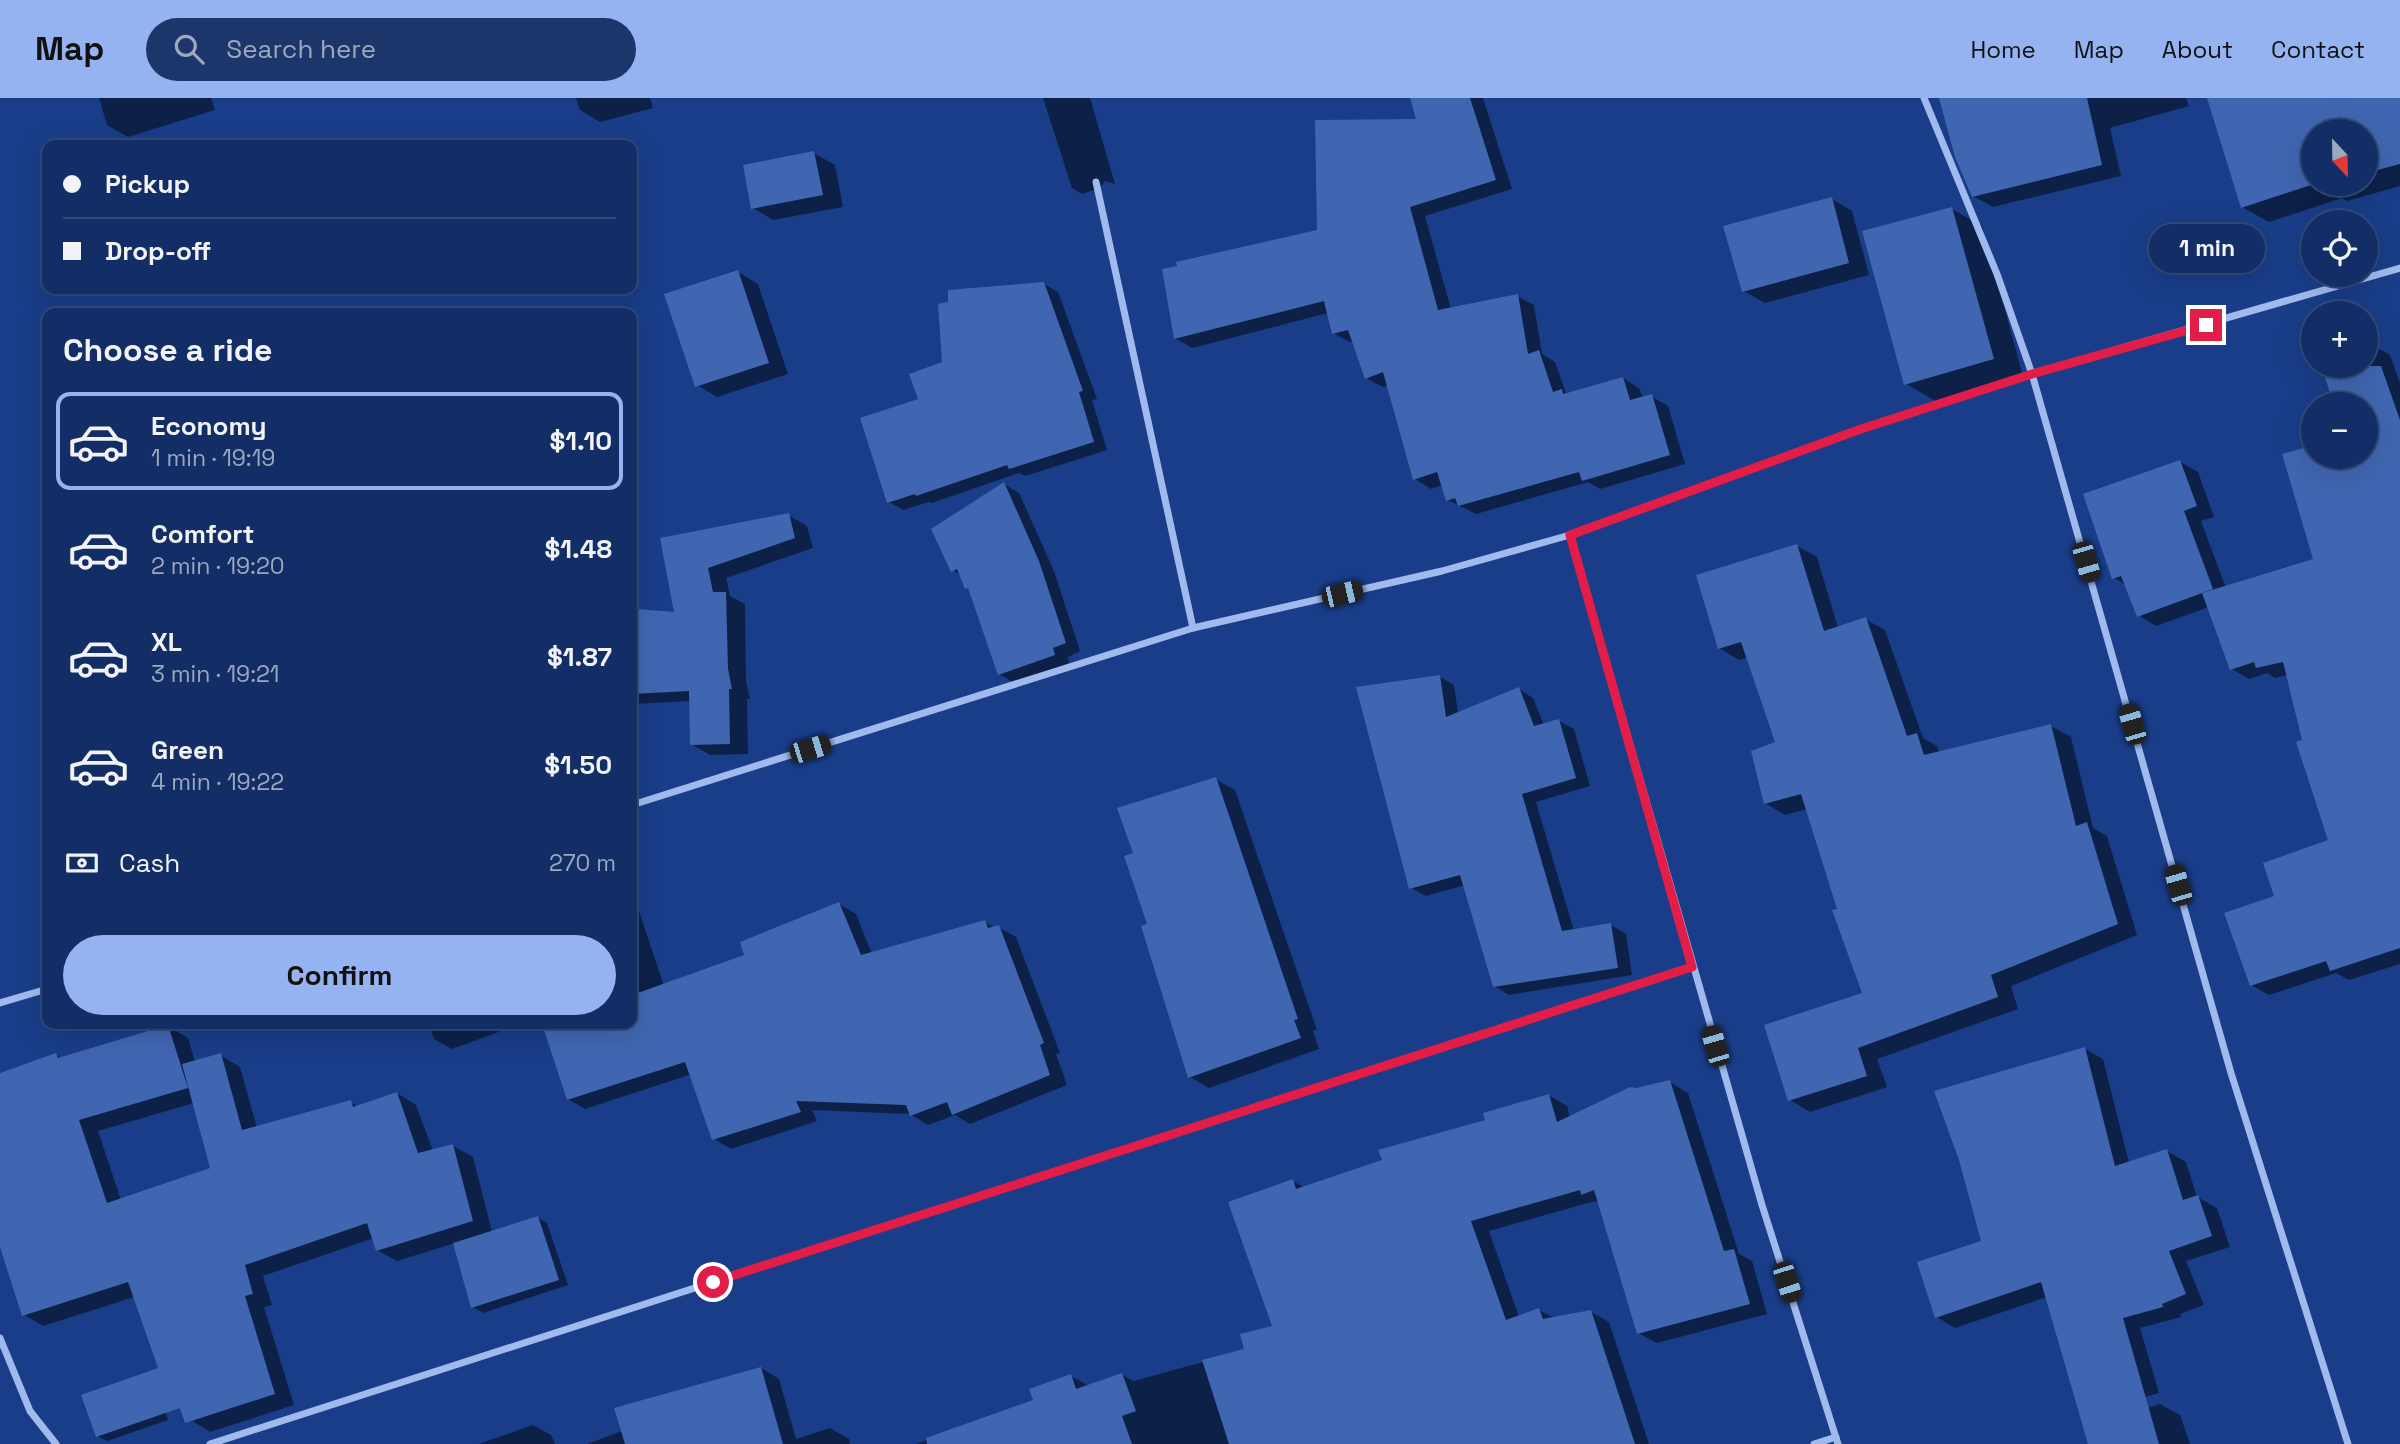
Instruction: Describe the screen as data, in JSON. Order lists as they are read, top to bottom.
{
  "north": "bottom",
  "page": {
    "header": "Map",
    "search": "Search here",
    "nav": [
      "Home",
      "Map",
      "About",
      "Contact"
    ],
    "map_buttons": ["+", "−"],
    "banner": ["Pickup", "Drop-off"],
    "bubble": "1 min",
    "heading": "Choose a ride",
    "list": [
      {
        "name": "Economy",
        "note": "1 min · 19:19",
        "value": "$1.10"
      },
      {
        "name": "Comfort",
        "note": "2 min · 19:20",
        "value": "$1.48"
      },
      {
        "name": "XL",
        "note": "3 min · 19:21",
        "value": "$1.87"
      },
      {
        "name": "Green",
        "note": "4 min · 19:22",
        "value": "$1.50"
      }
    ],
    "pay": ["Cash", "270 m"],
    "buttons": "Confirm"
  }
}
